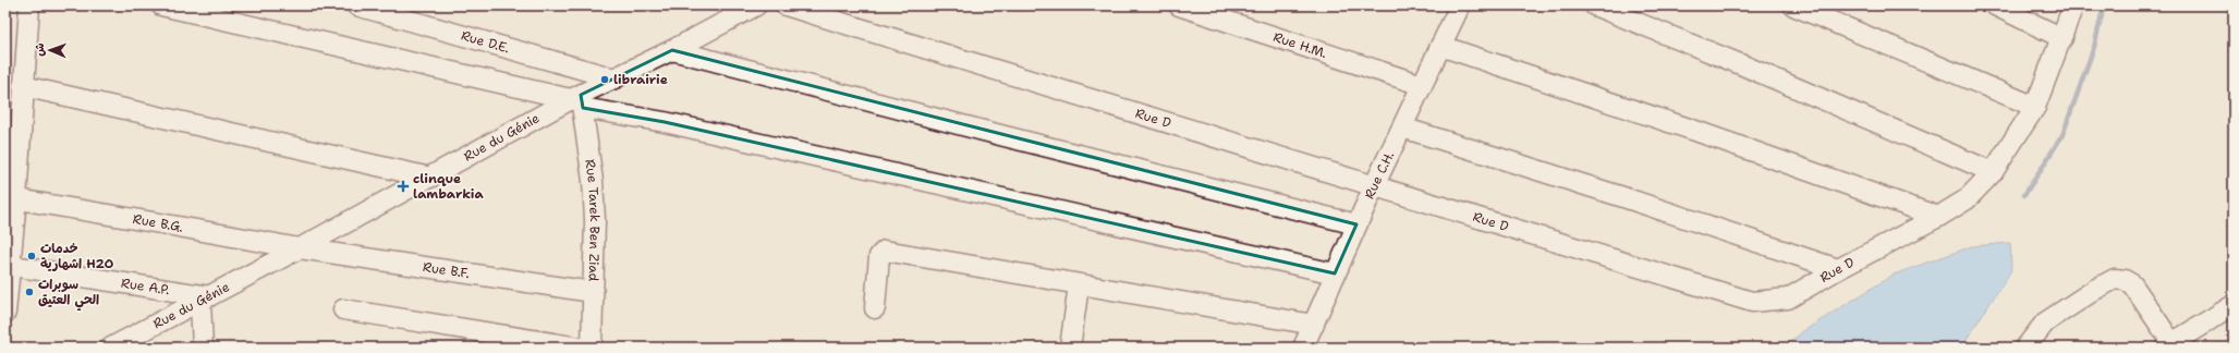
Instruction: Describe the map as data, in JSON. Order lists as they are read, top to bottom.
{
  "streets": {
    "street": [
      "Rue D.E.",
      "Rue H.M.",
      "Rue D",
      "Rue du Génie",
      "Rue C.H.",
      "Rue Tarek Ben Ziad",
      "Rue B.G.",
      "Rue B.F.",
      "Rue A.P."
    ]
  },
  "crossings": [
    ["Rue D.E.", "Rue du Génie"],
    ["Rue H.M.", "Rue C.H."],
    ["Rue D", "Rue C.H."],
    ["Rue du Génie", "Rue Tarek Ben Ziad"],
    ["Rue du Génie", "Rue B.G."],
    ["Rue du Génie", "Rue B.F."],
    ["Rue du Génie", "Rue A.P."],
    ["Rue Tarek Ben Ziad", "Rue B.F."],
    ["Rue B.G.", "Rue B.F."]
  ],
  "places": {
    "other": ["librairie", "خدمات اشهارية H2O", "سوبرات الحي العتيق"],
    "health": ["clinque lambarkia"]
  },
  "north": "left"
}
